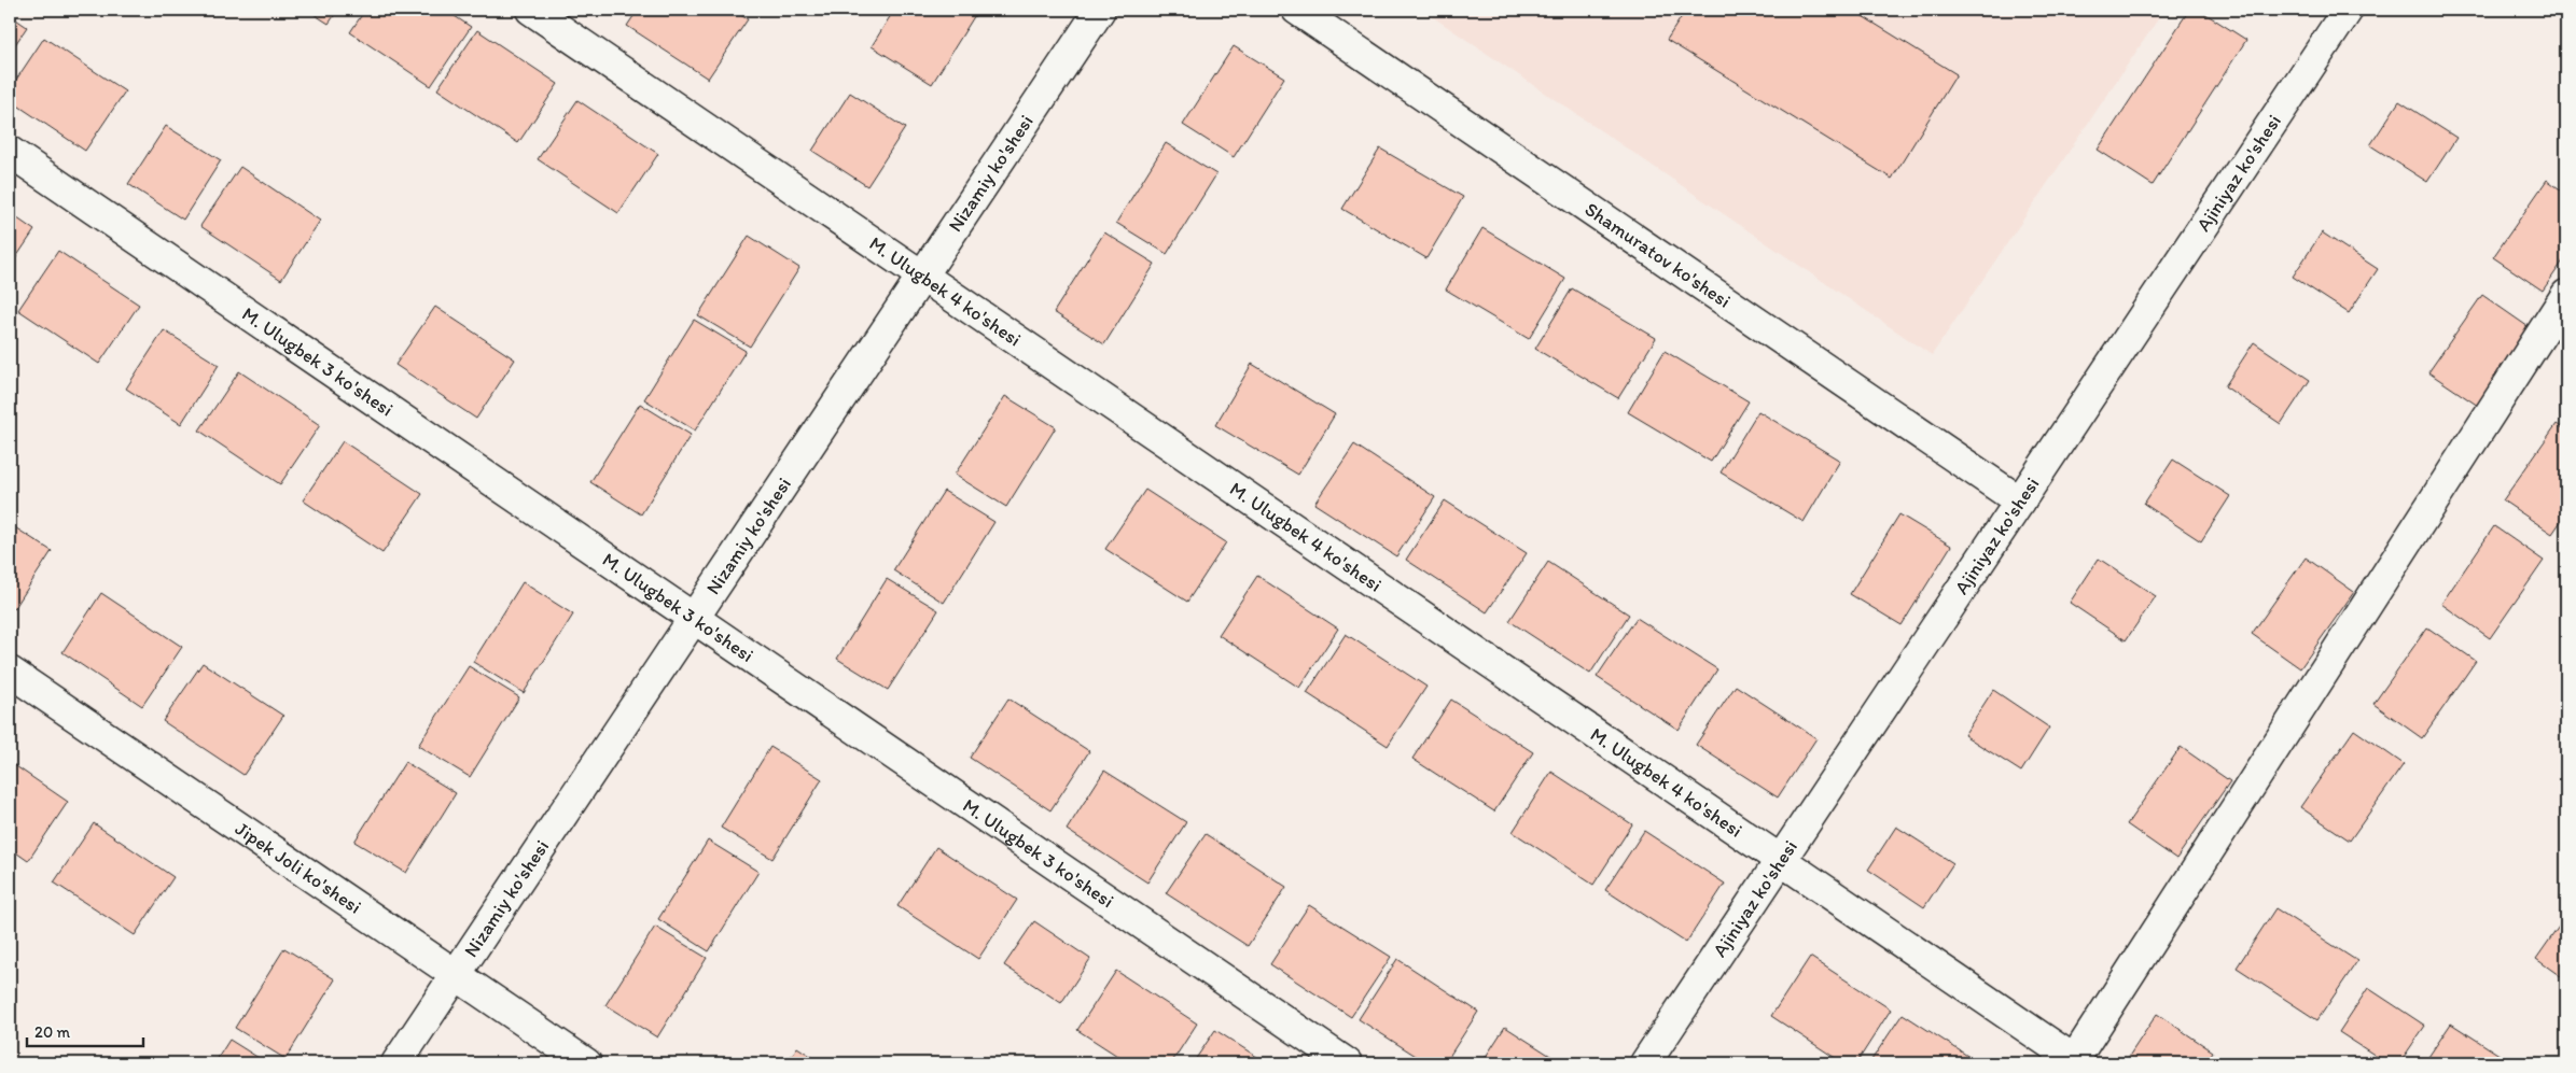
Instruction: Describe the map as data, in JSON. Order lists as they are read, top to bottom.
{
  "streets": {
    "street": [
      "Ajiniyaz ko'shesi",
      "Nizamiy ko'shesi",
      "Shamuratov ko'shesi",
      "M. Ulugbek 4 ko'shesi",
      "M. Ulugbek 3 ko'shesi",
      "Jipek Joli ko'shesi"
    ]
  },
  "crossings": [
    ["Ajiniyaz ko'shesi", "Shamuratov ko'shesi"],
    ["Ajiniyaz ko'shesi", "M. Ulugbek 4 ko'shesi"],
    ["Nizamiy ko'shesi", "M. Ulugbek 4 ko'shesi"],
    ["Nizamiy ko'shesi", "M. Ulugbek 3 ko'shesi"],
    ["Nizamiy ko'shesi", "Jipek Joli ko'shesi"]
  ],
  "scale_bar": "20 m"
}
